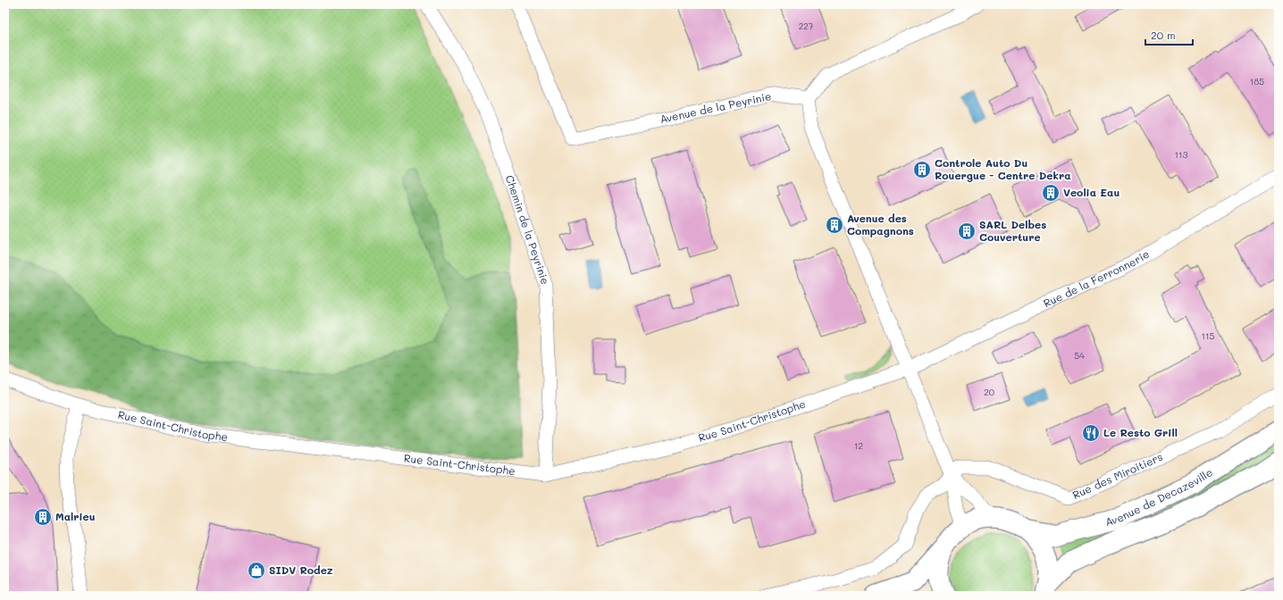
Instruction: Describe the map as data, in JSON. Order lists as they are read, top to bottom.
{
  "streets": {
    "main road": ["Avenue de Decazeville"],
    "street": [
      "Avenue de la Peyrinie",
      "Chemin de la Peyrinie",
      "Rue de la Ferronnerie",
      "Rue Saint-Christophe",
      "Rue des Miroitiers"
    ]
  },
  "crossings": [
    ["Chemin de la Peyrinie", "Rue Saint-Christophe"],
    ["Rue de la Ferronnerie", "Rue Saint-Christophe"]
  ],
  "places": {
    "building": [
      "Controle Auto Du Rouergue - Centre Dekra",
      "Veolia Eau",
      "Avenue des Compagnons",
      "SARL Delbes Couverture",
      "Malrieu"
    ],
    "restaurant": ["Le Resto Grill"],
    "shop": ["SIDV Rodez"]
  },
  "house_numbers": [
    "227",
    "185",
    "113",
    "115",
    "54",
    "20",
    "12"
  ],
  "scale_bar": "20 m"
}
